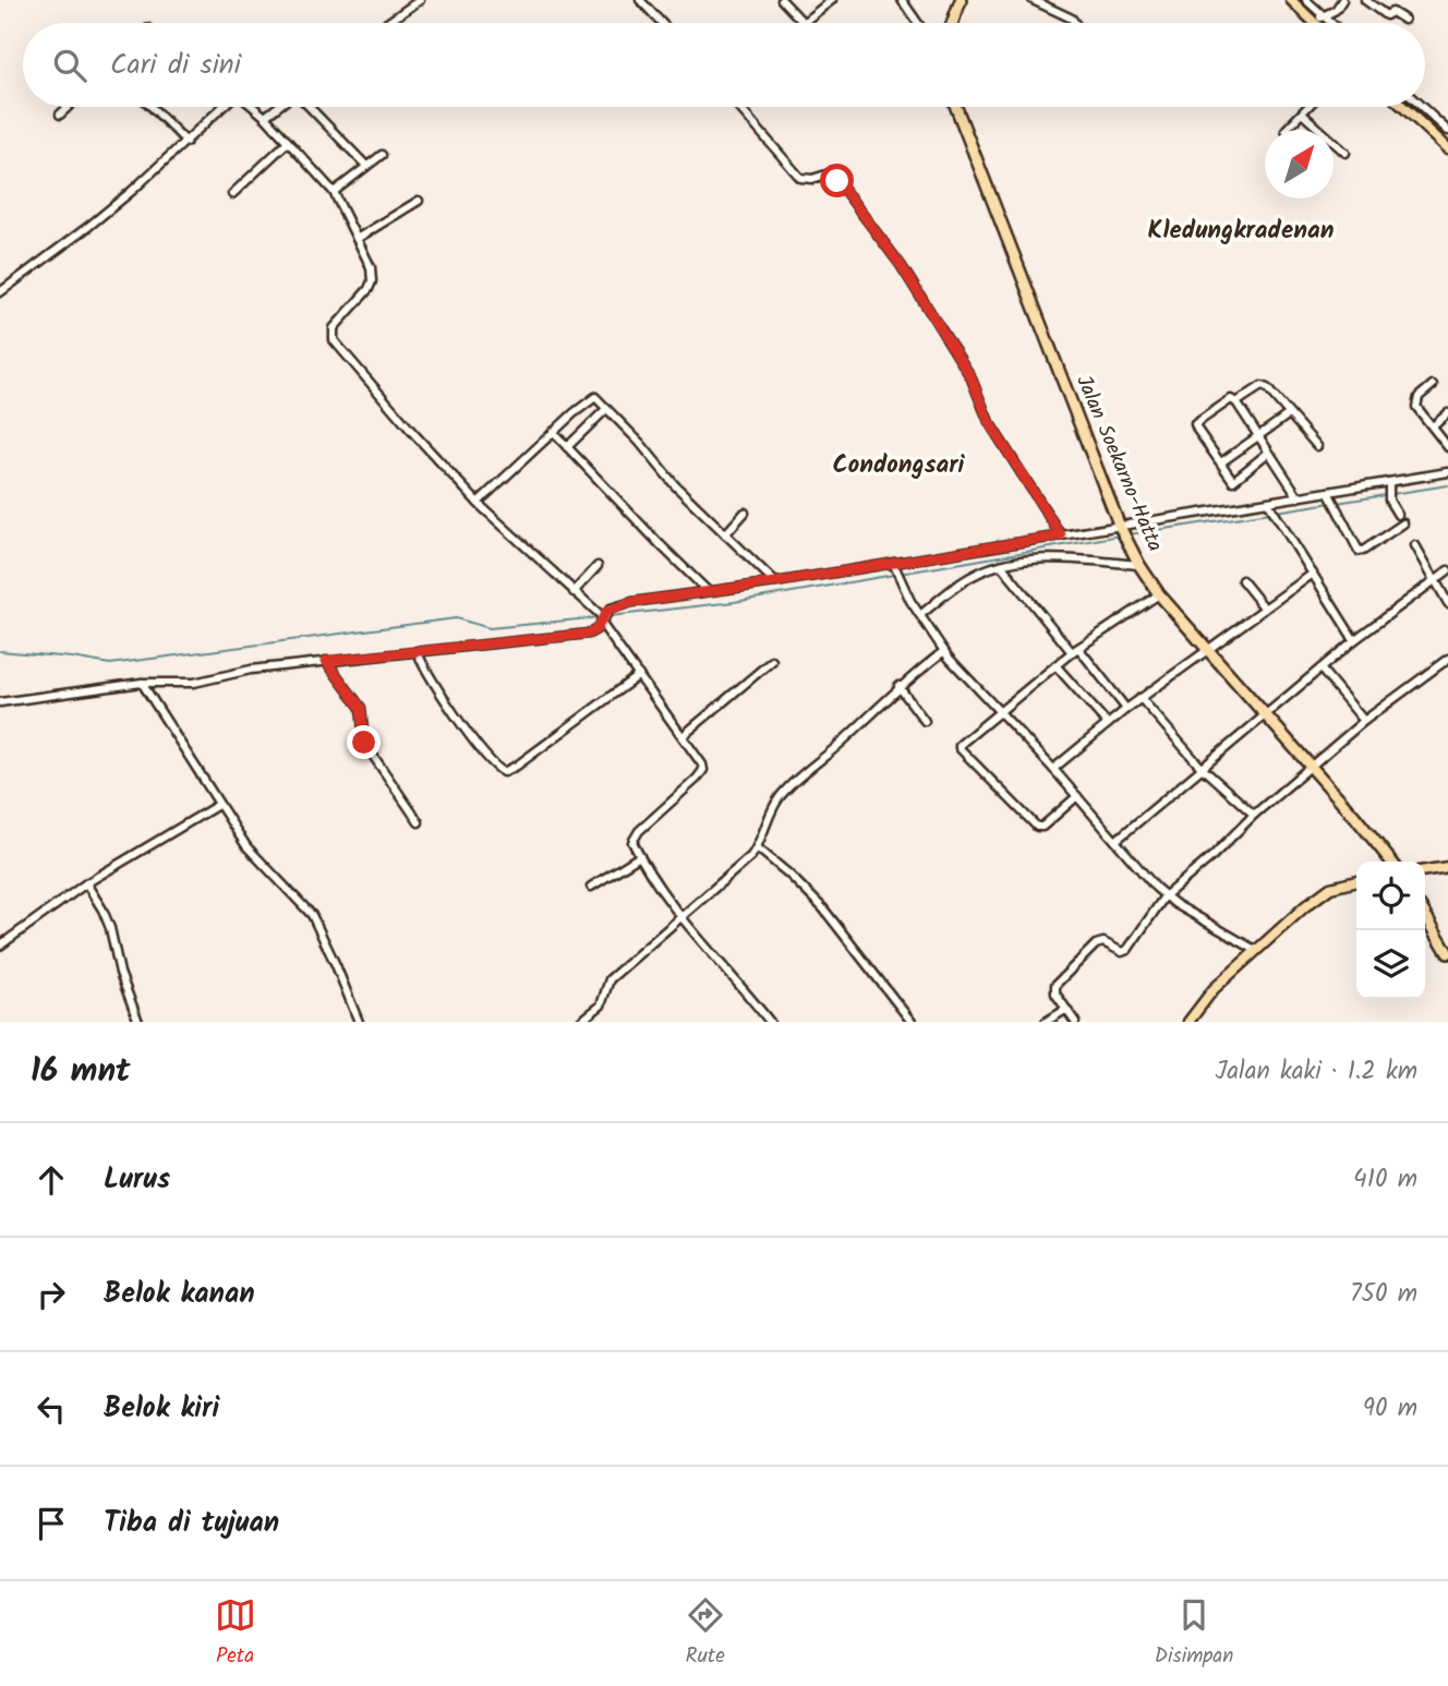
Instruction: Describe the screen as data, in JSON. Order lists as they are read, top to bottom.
{
  "streets": {
    "highway": ["Jalan Soekarno-Hatta"]
  },
  "districts": ["Kledungkradenan", "Condongsari"],
  "north": "top right",
  "page": {
    "search": "Cari di sini",
    "heading": ["16 mnt", "Jalan kaki · 1.2 km"],
    "list": [
      ["Lurus", "410 m"],
      ["Belok kanan", "750 m"],
      ["Belok kiri", "90 m"],
      "Tiba di tujuan"
    ],
    "nav": ["Peta", "Rute", "Disimpan"]
  }
}
